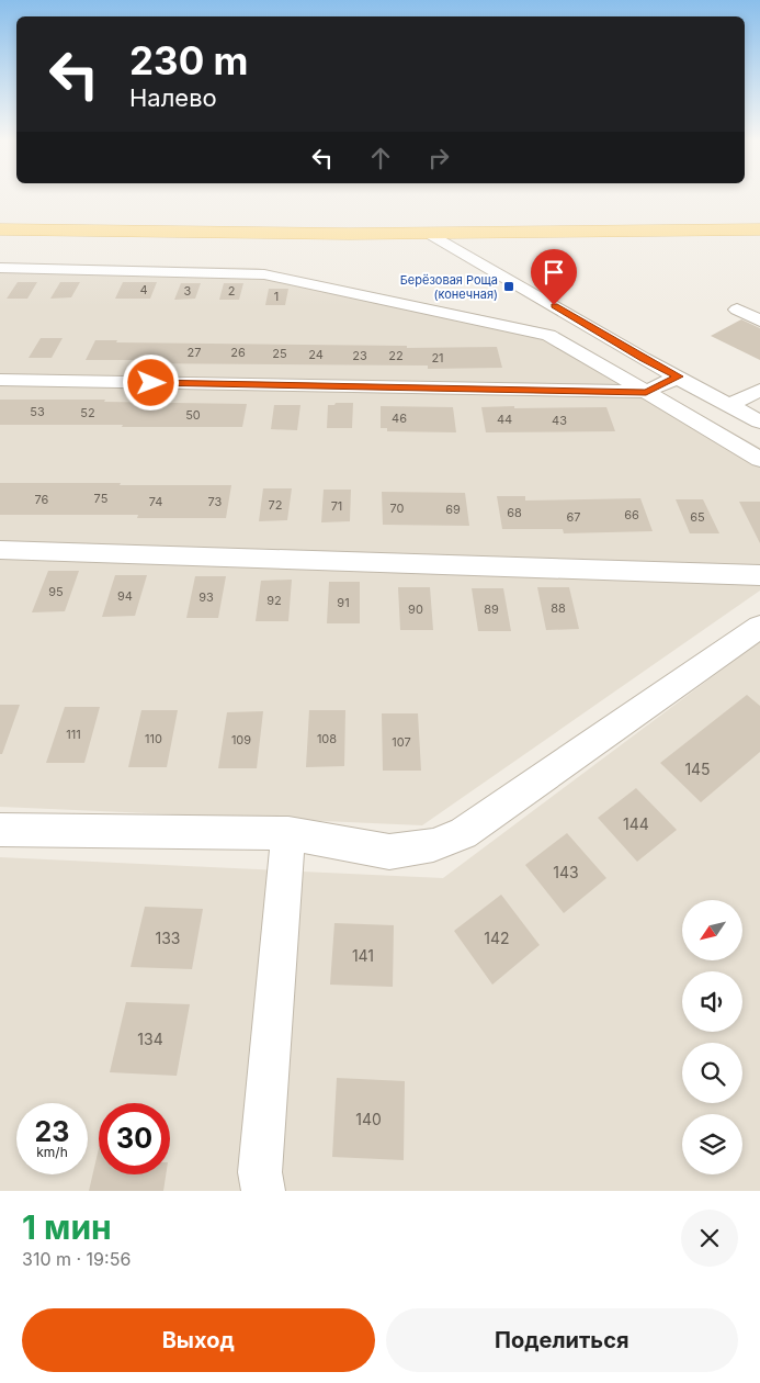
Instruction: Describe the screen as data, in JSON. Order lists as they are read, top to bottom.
{
  "places": {
    "transit": ["Берёзовая Роща (конечная)"]
  },
  "house_numbers": [
    "4",
    "3",
    "2",
    "1",
    "27",
    "26",
    "25",
    "24",
    "23",
    "22",
    "21",
    "53",
    "52",
    "50",
    "46",
    "44",
    "43",
    "75",
    "76",
    "74",
    "73",
    "72",
    "71",
    "70",
    "69",
    "68",
    "66",
    "67",
    "65",
    "95",
    "94",
    "93",
    "92",
    "91",
    "88",
    "90",
    "89",
    "111",
    "110",
    "108",
    "109",
    "107",
    "145",
    "144",
    "143",
    "133",
    "142",
    "141",
    "134",
    "140"
  ],
  "north": "bottom left",
  "page": {
    "turn": ["230 m", "Налево"],
    "speed": "23 km/h",
    "limit": "30",
    "heading": ["1 мин", "310 m · 19:56"],
    "buttons": ["Выход", "Поделиться"]
  }
}
